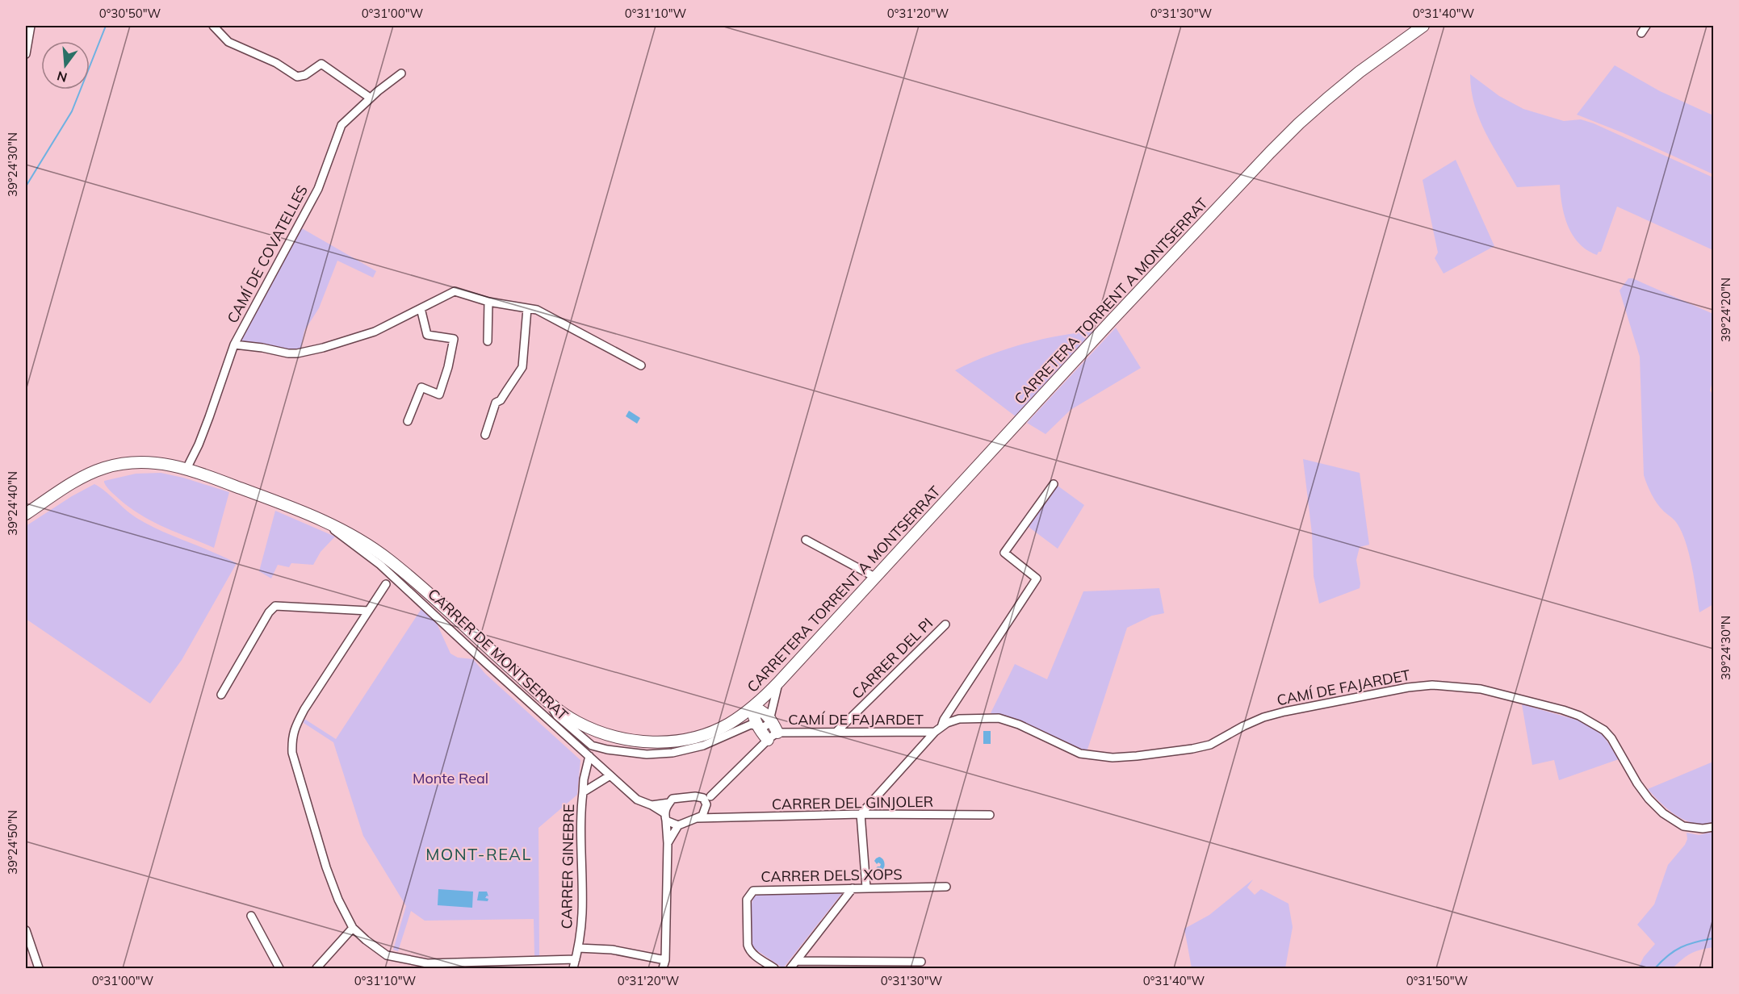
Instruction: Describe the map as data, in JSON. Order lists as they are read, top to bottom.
{
  "streets": {
    "main road": ["CARRETERA TORRENT A MONTSERRAT"],
    "street": [
      "CAMÍ DE COVATELLES",
      "CARRER DE MONTSERRAT",
      "CARRER DEL PI",
      "CAMÍ DE FAJARDET",
      "CARRER DEL GINJOLER",
      "CARRER GINEBRE",
      "CARRER DELS XOPS"
    ]
  },
  "crossings": [
    ["CAMÍ DE COVATELLES", "CARRETERA TORRENT A MONTSERRAT"],
    ["CARRETERA TORRENT A MONTSERRAT", "CARRER DE MONTSERRAT"],
    ["CARRER DE MONTSERRAT", "CARRER GINEBRE"],
    ["CARRER DEL PI", "CAMÍ DE FAJARDET"]
  ],
  "districts": ["MONT-REAL"],
  "parks": ["Monte Real"],
  "north": "bottom",
  "coordinates": [
    "0°30'50\"W",
    "0°31'00\"W",
    "0°31'10\"W",
    "0°31'20\"W",
    "0°31'30\"W",
    "0°31'40\"W",
    "39°24'30\"N",
    "39°24'20\"N",
    "39°24'40\"N",
    "39°24'50\"N",
    "0°31'50\"W"
  ]
}
